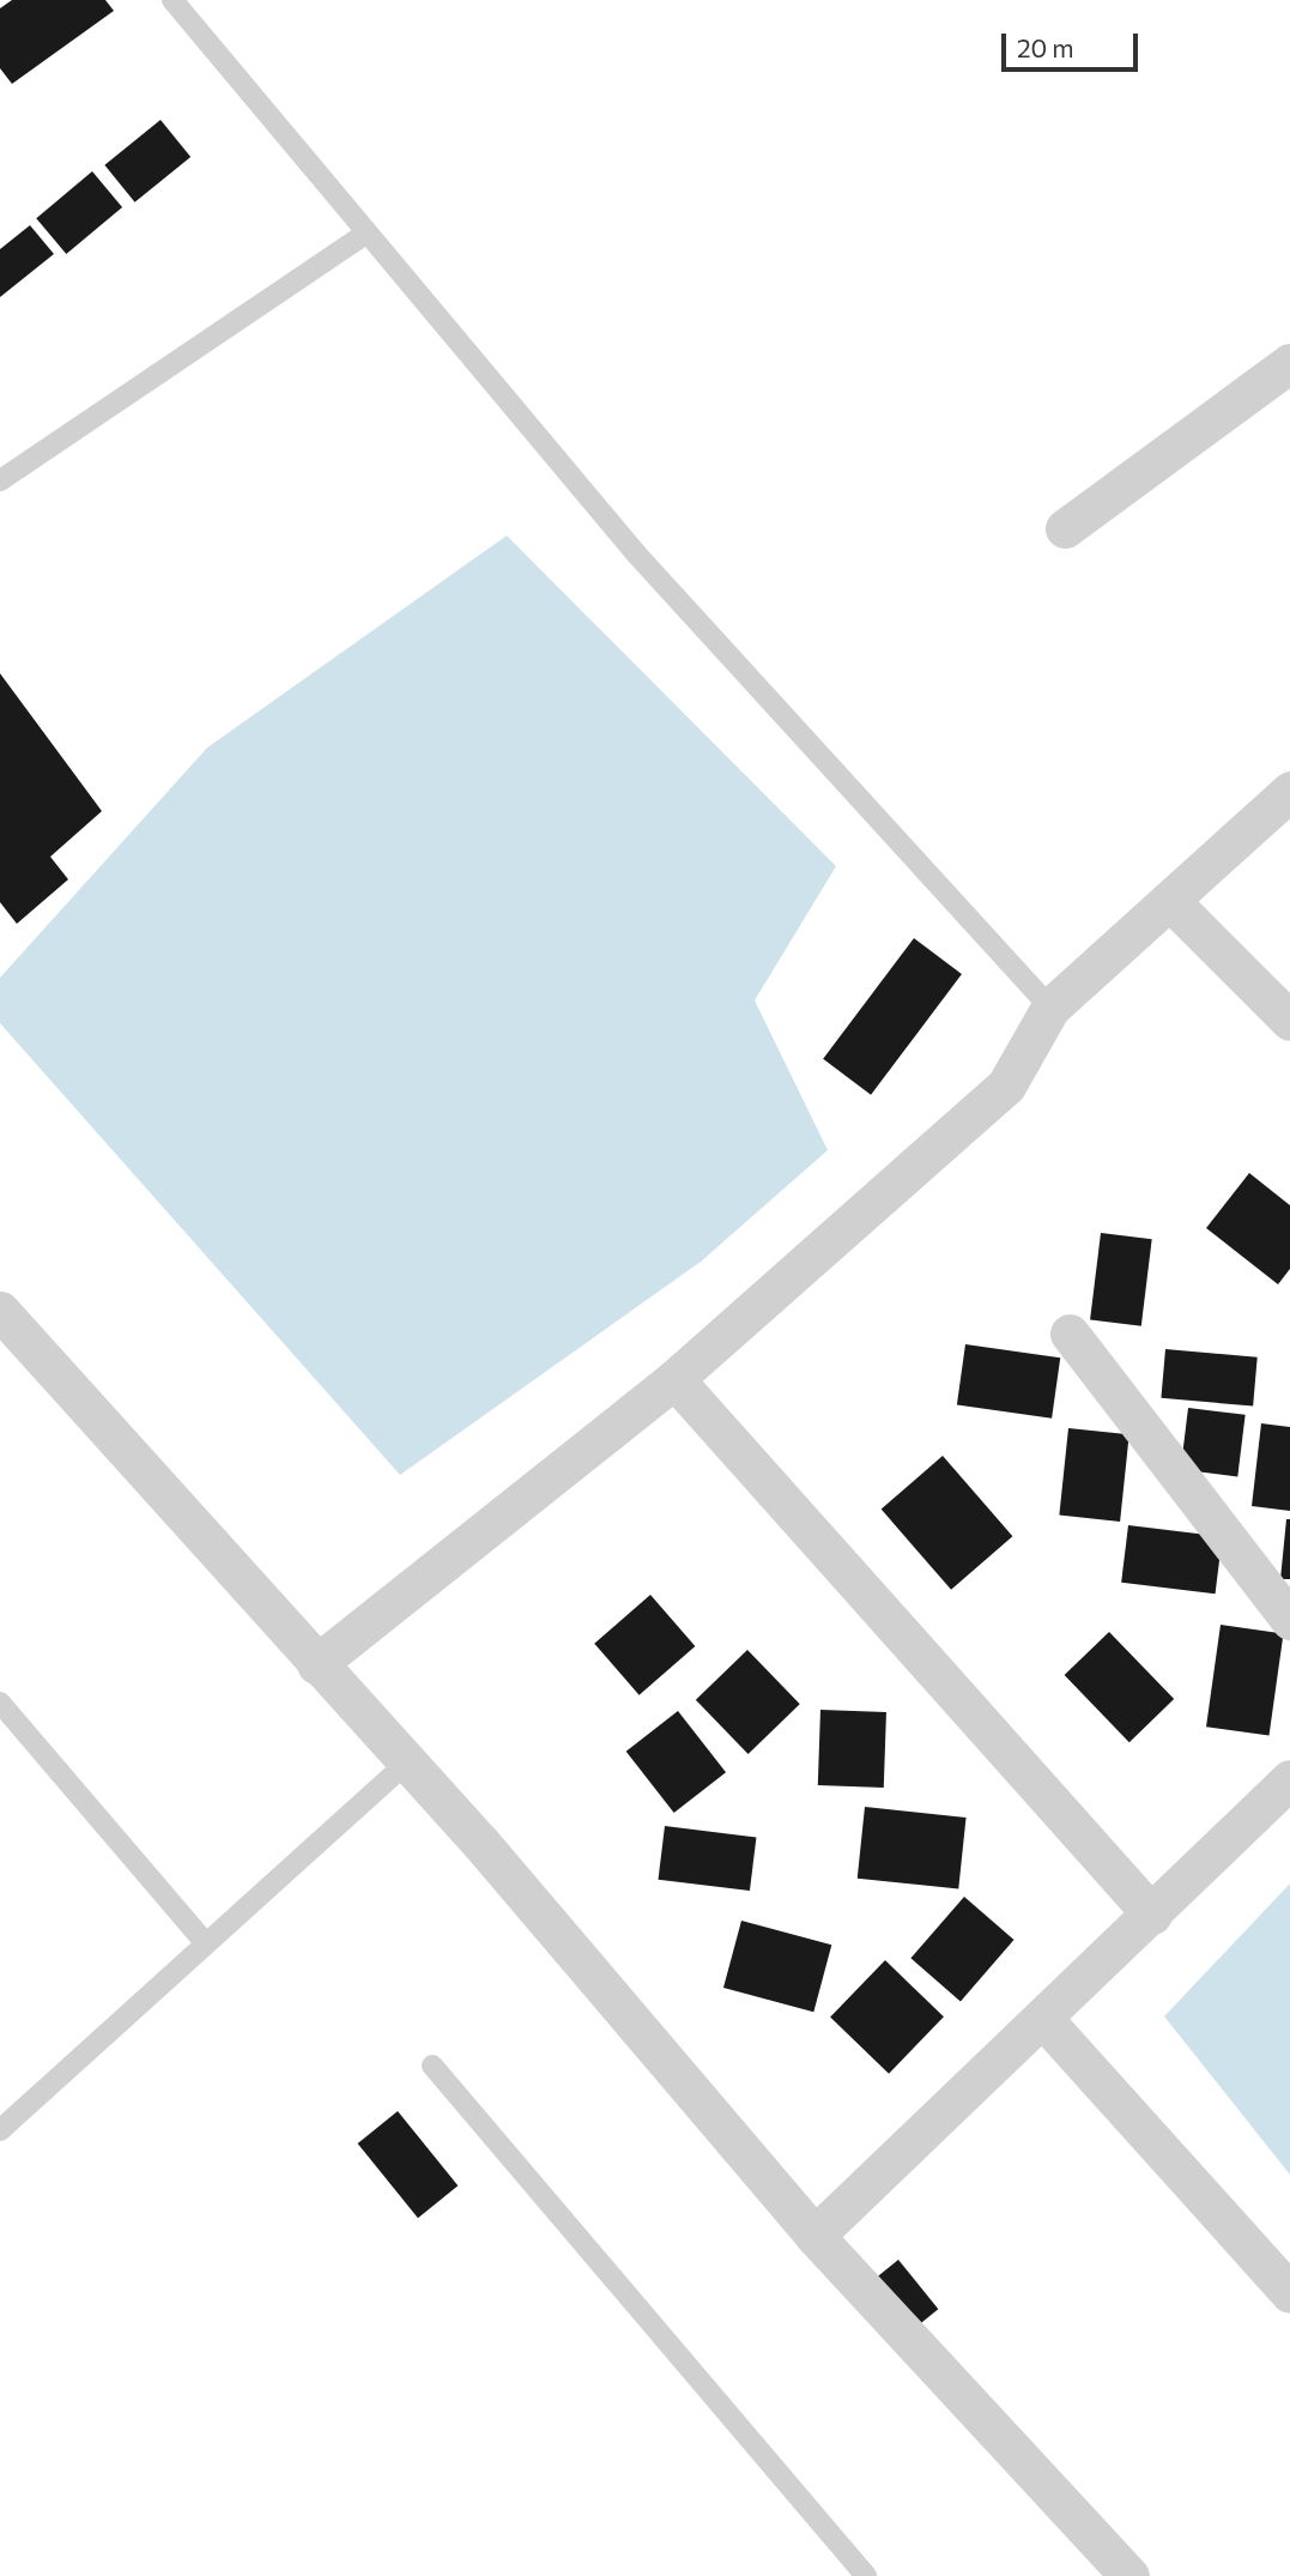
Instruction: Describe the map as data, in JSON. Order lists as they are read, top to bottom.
{
  "scale_bar": "20 m"
}
